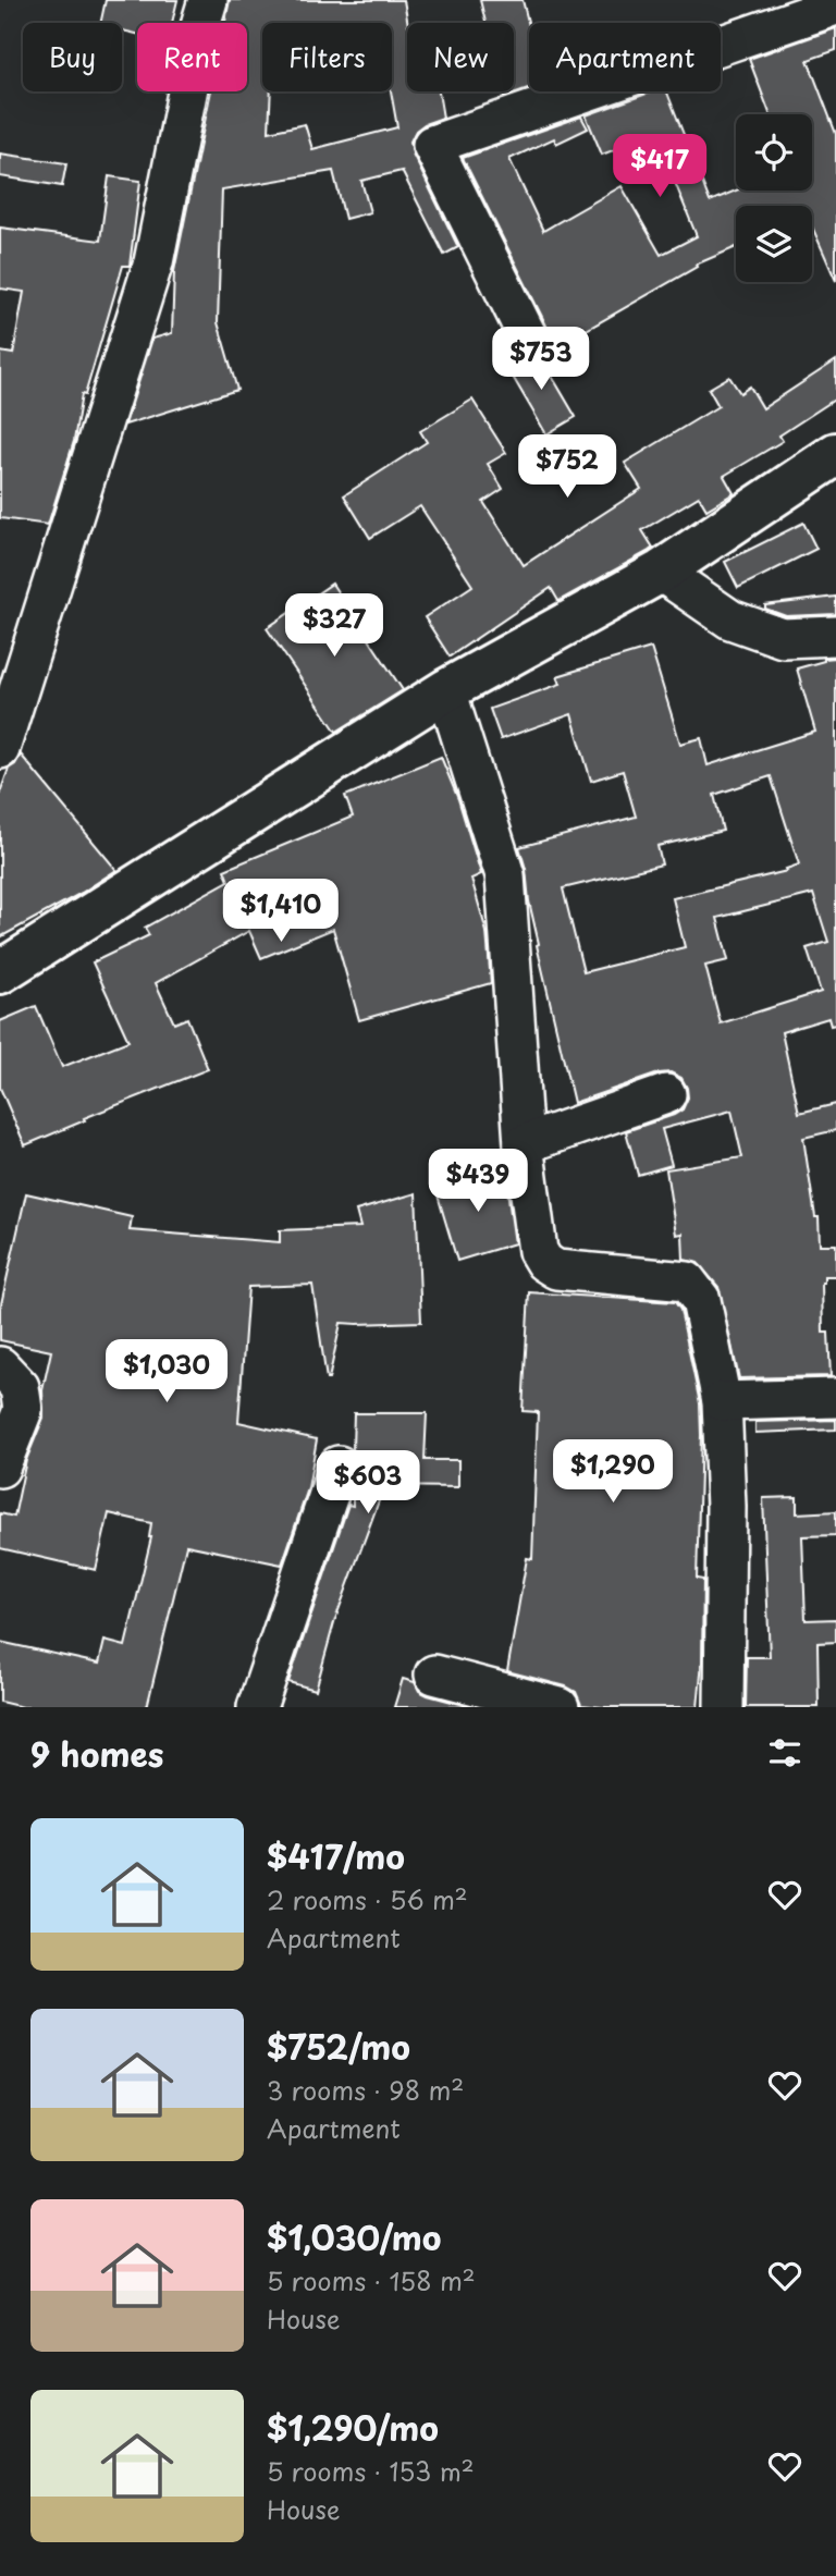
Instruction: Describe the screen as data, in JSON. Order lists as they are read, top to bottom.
{
  "page": {
    "chip": [
      "Buy",
      "Rent",
      "Filters",
      "New",
      "Apartment"
    ],
    "price": [
      "$417",
      "$753",
      "$752",
      "$327",
      "$1,410",
      "$439",
      "$1,030",
      "$1,290",
      "$603"
    ],
    "heading": "9 homes",
    "list": [
      {
        "name": "$417/mo",
        "note": "2 rooms · 56 m² · Apartment"
      },
      {
        "name": "$752/mo",
        "note": "3 rooms · 98 m² · Apartment"
      },
      {
        "name": "$1,030/mo",
        "note": "5 rooms · 158 m² · House"
      },
      {
        "name": "$1,290/mo",
        "note": "5 rooms · 153 m² · House"
      }
    ]
  }
}
